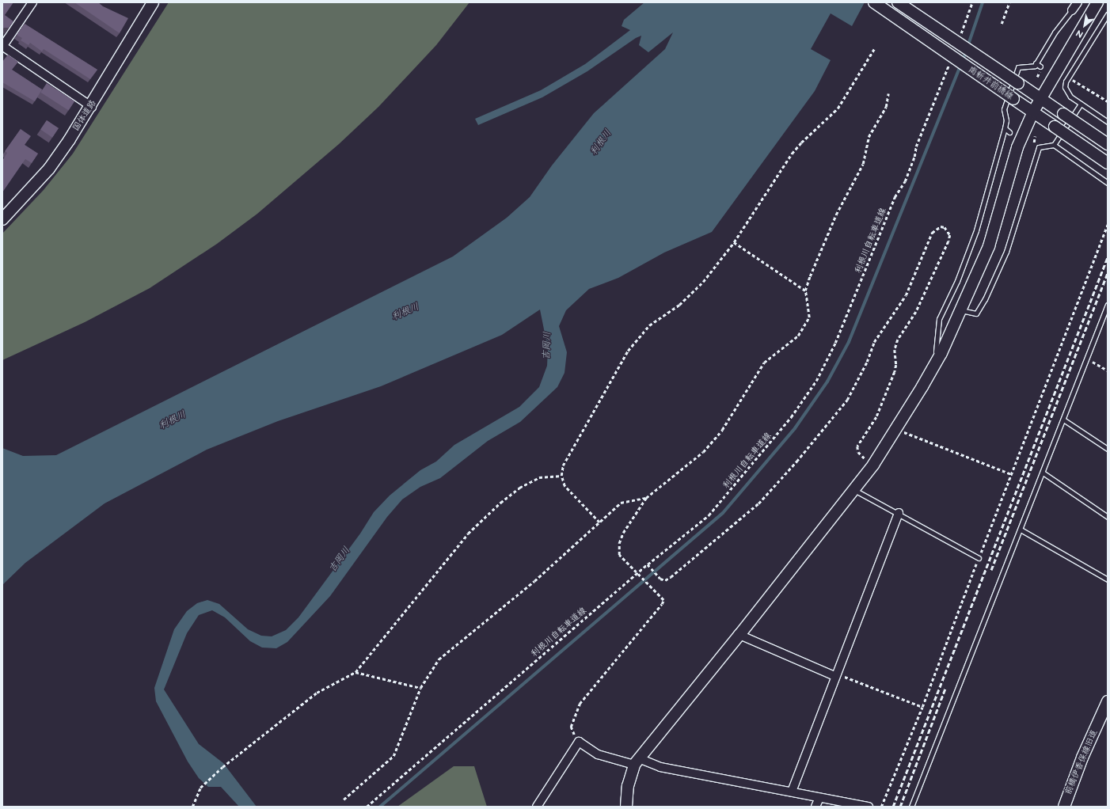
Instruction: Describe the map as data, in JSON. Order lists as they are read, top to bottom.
{
  "streets": {
    "street": ["南新井前橋線", "国体道路", "前橋伊香保線旧道"],
    "path": ["利根川自転車道線"]
  },
  "water": ["利根川", "吉岡川"],
  "north": "bottom left"
}
